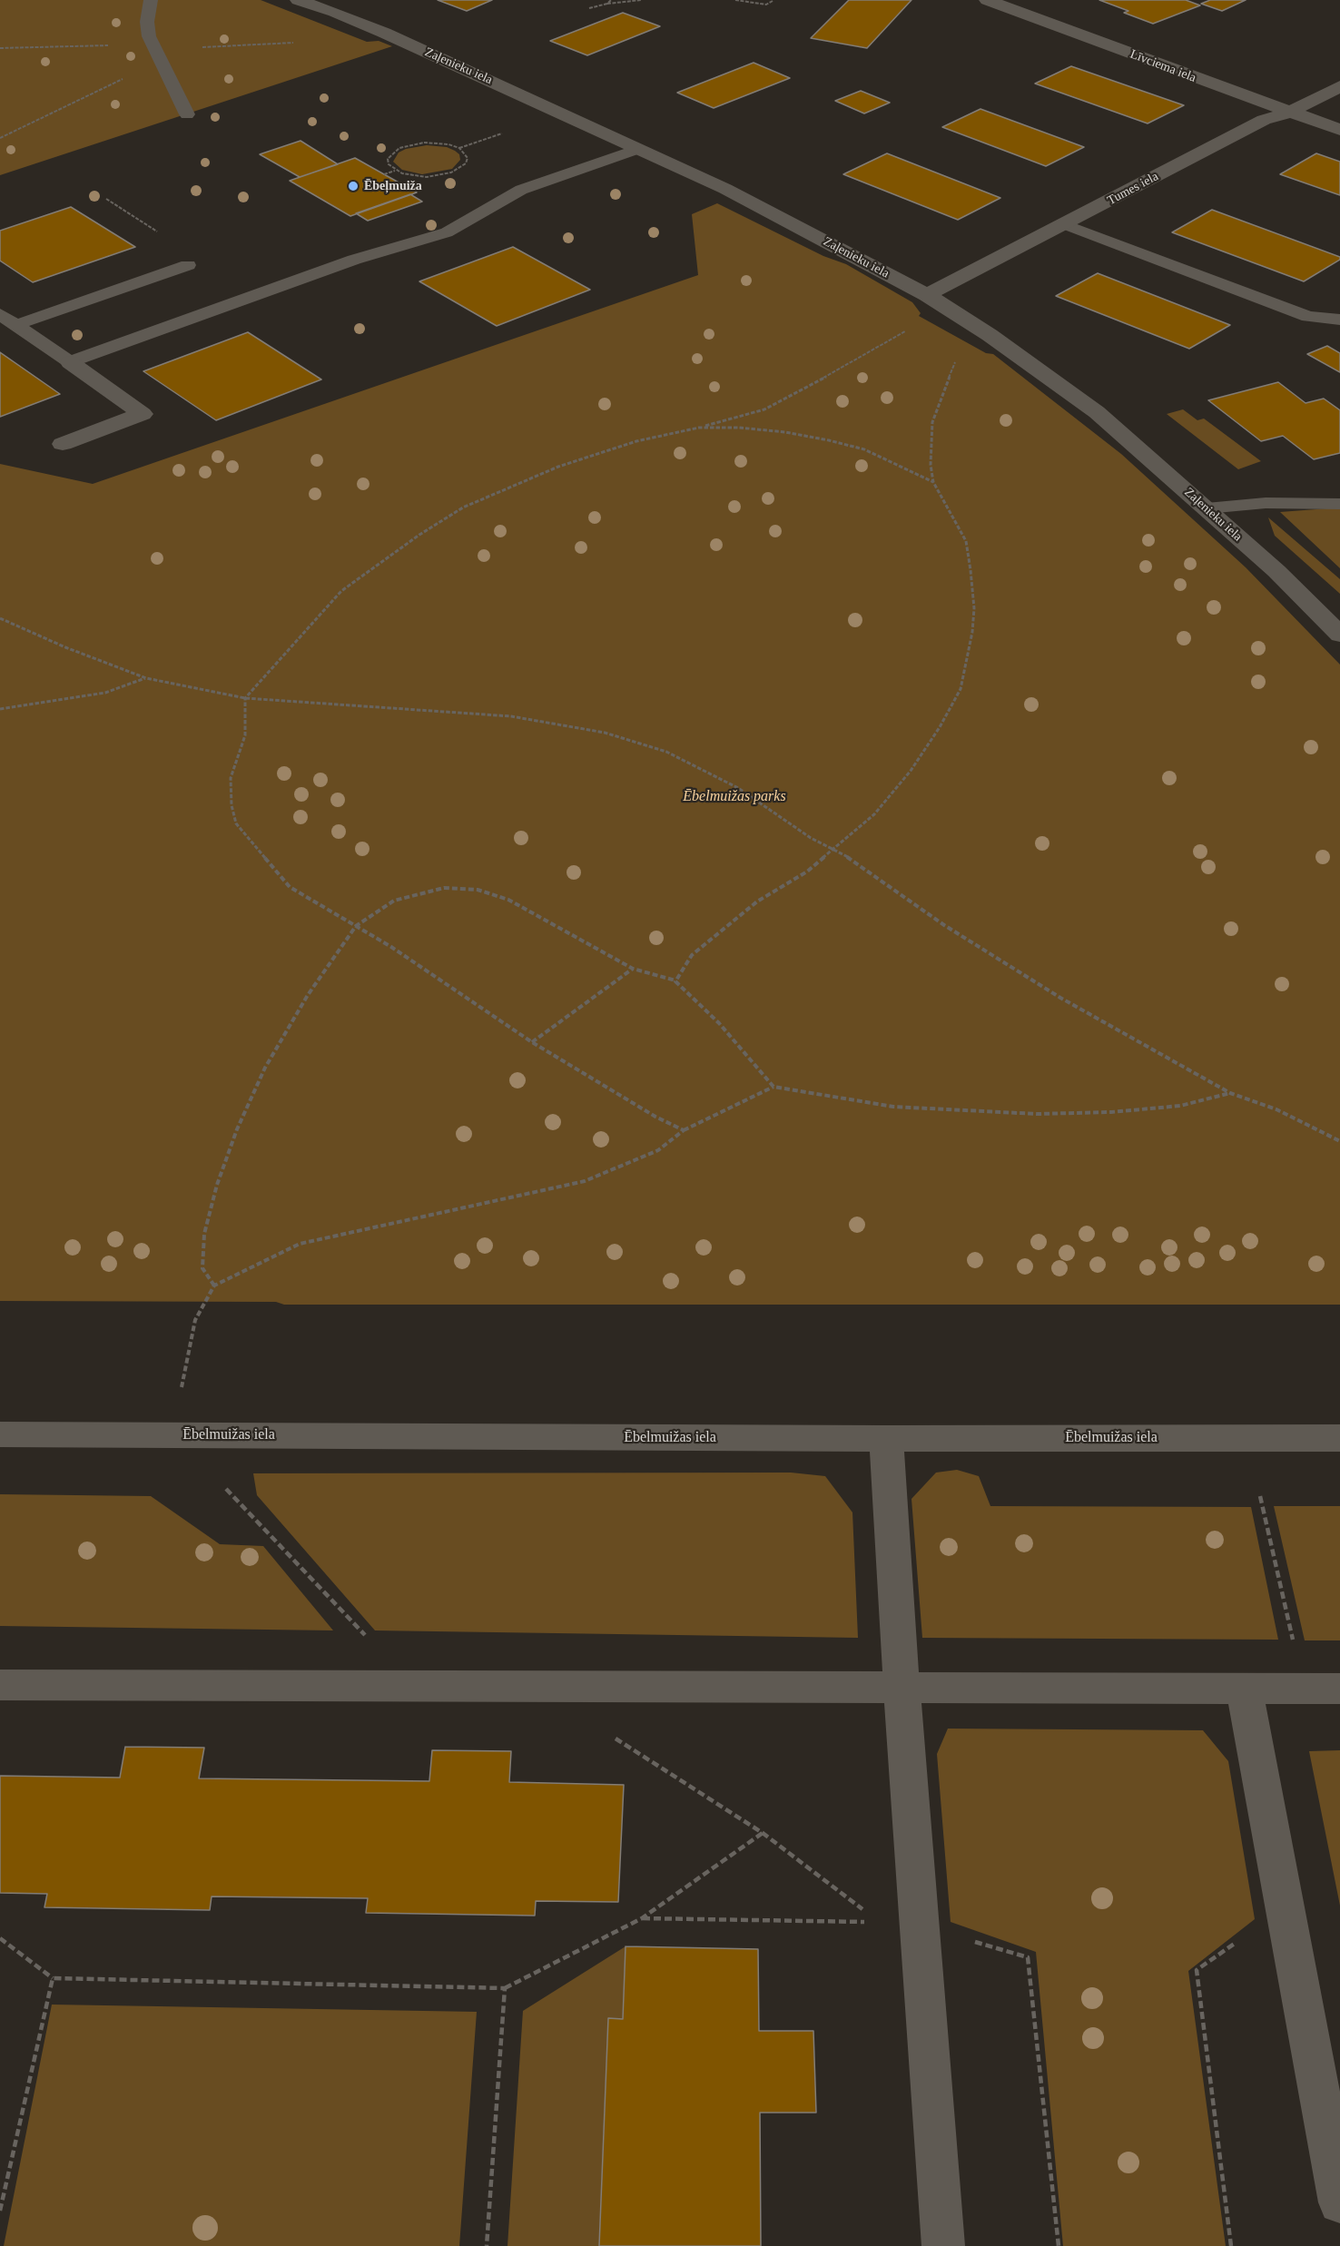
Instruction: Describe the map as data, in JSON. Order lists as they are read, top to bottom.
{
  "streets": {
    "street": [
      "Zaļenieku iela",
      "Līvciema iela",
      "Tumes iela",
      "Ēbelmuižas iela"
    ]
  },
  "crossings": [
    ["Zaļenieku iela", "Tumes iela"],
    ["Līvciema iela", "Tumes iela"]
  ],
  "parks": ["Ēbelmuižas parks"],
  "places": ["Ēbeļmuiža"]
}
